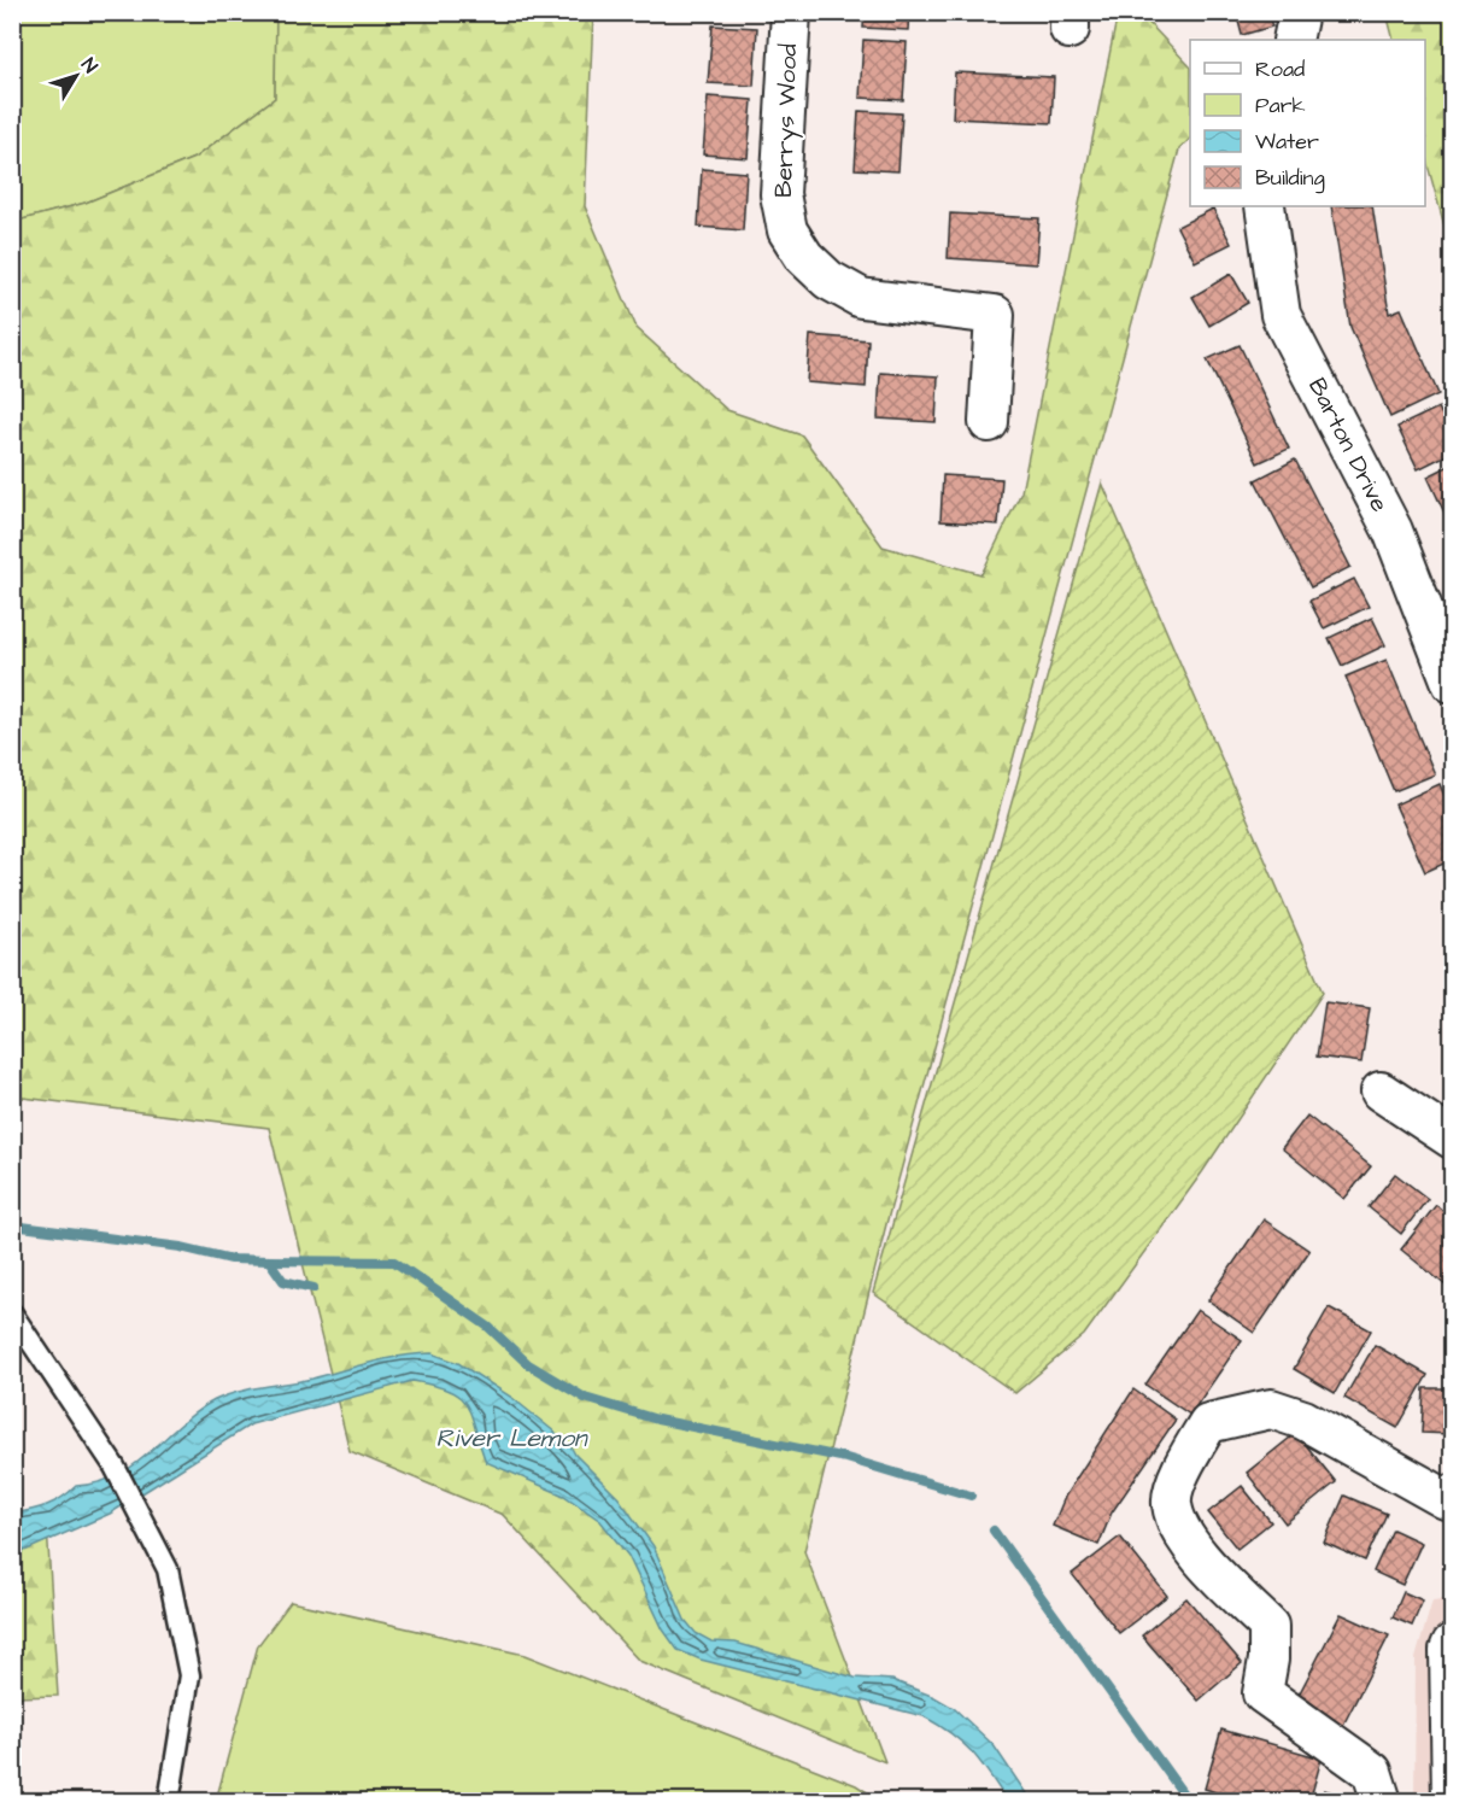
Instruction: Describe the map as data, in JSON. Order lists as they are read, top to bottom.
{
  "streets": {
    "street": ["Berrys Wood", "Barton Drive"]
  },
  "water": ["River Lemon"],
  "legend": [
    "Road",
    "Park",
    "Water",
    "Building"
  ],
  "north": "top right"
}
